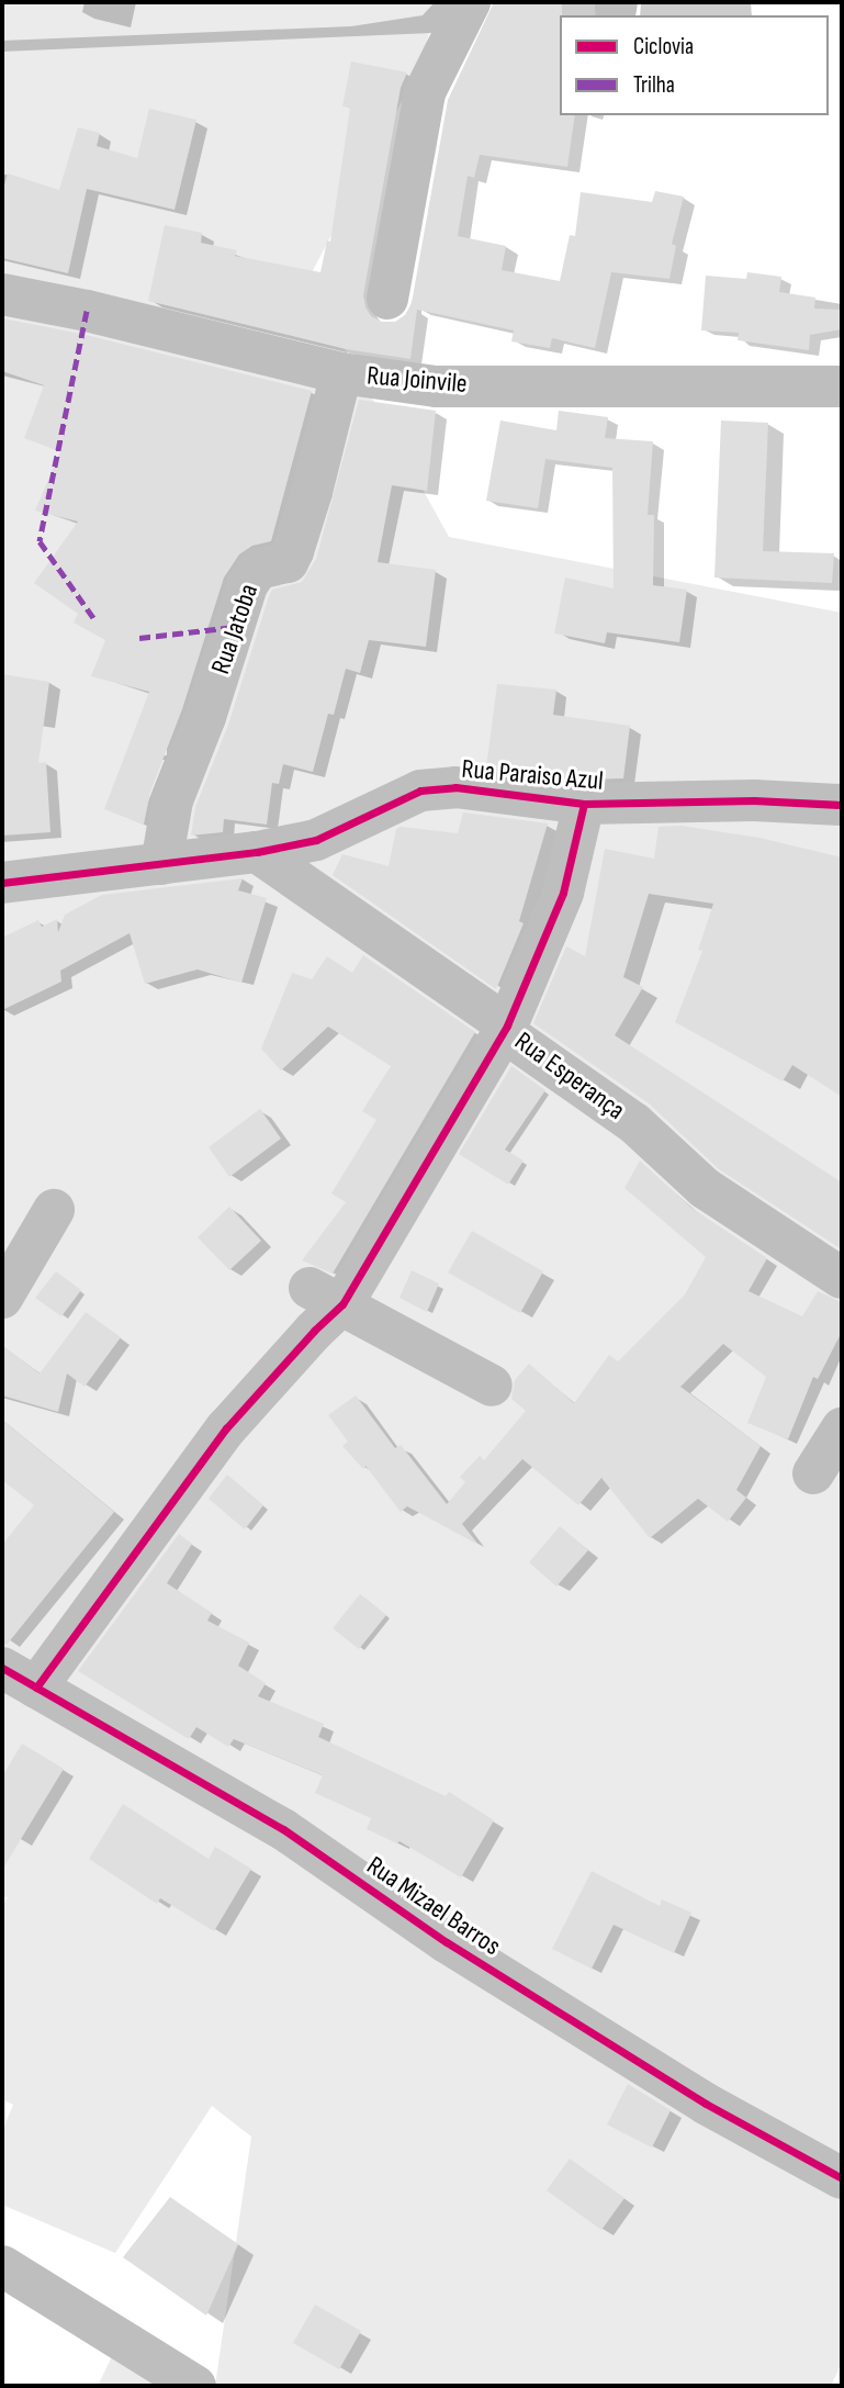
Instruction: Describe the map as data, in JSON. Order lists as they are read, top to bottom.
{
  "streets": {
    "street": [
      "Rua Joinvile",
      "Rua Jatoba",
      "Rua Paraiso Azul",
      "Rua Esperança",
      "Rua Mizael Barros"
    ]
  },
  "crossings": [
    ["Rua Joinvile", "Rua Jatoba"],
    ["Rua Jatoba", "Rua Paraiso Azul"],
    ["Rua Paraiso Azul", "Rua Esperança"]
  ],
  "legend": ["Ciclovia", "Trilha"]
}
